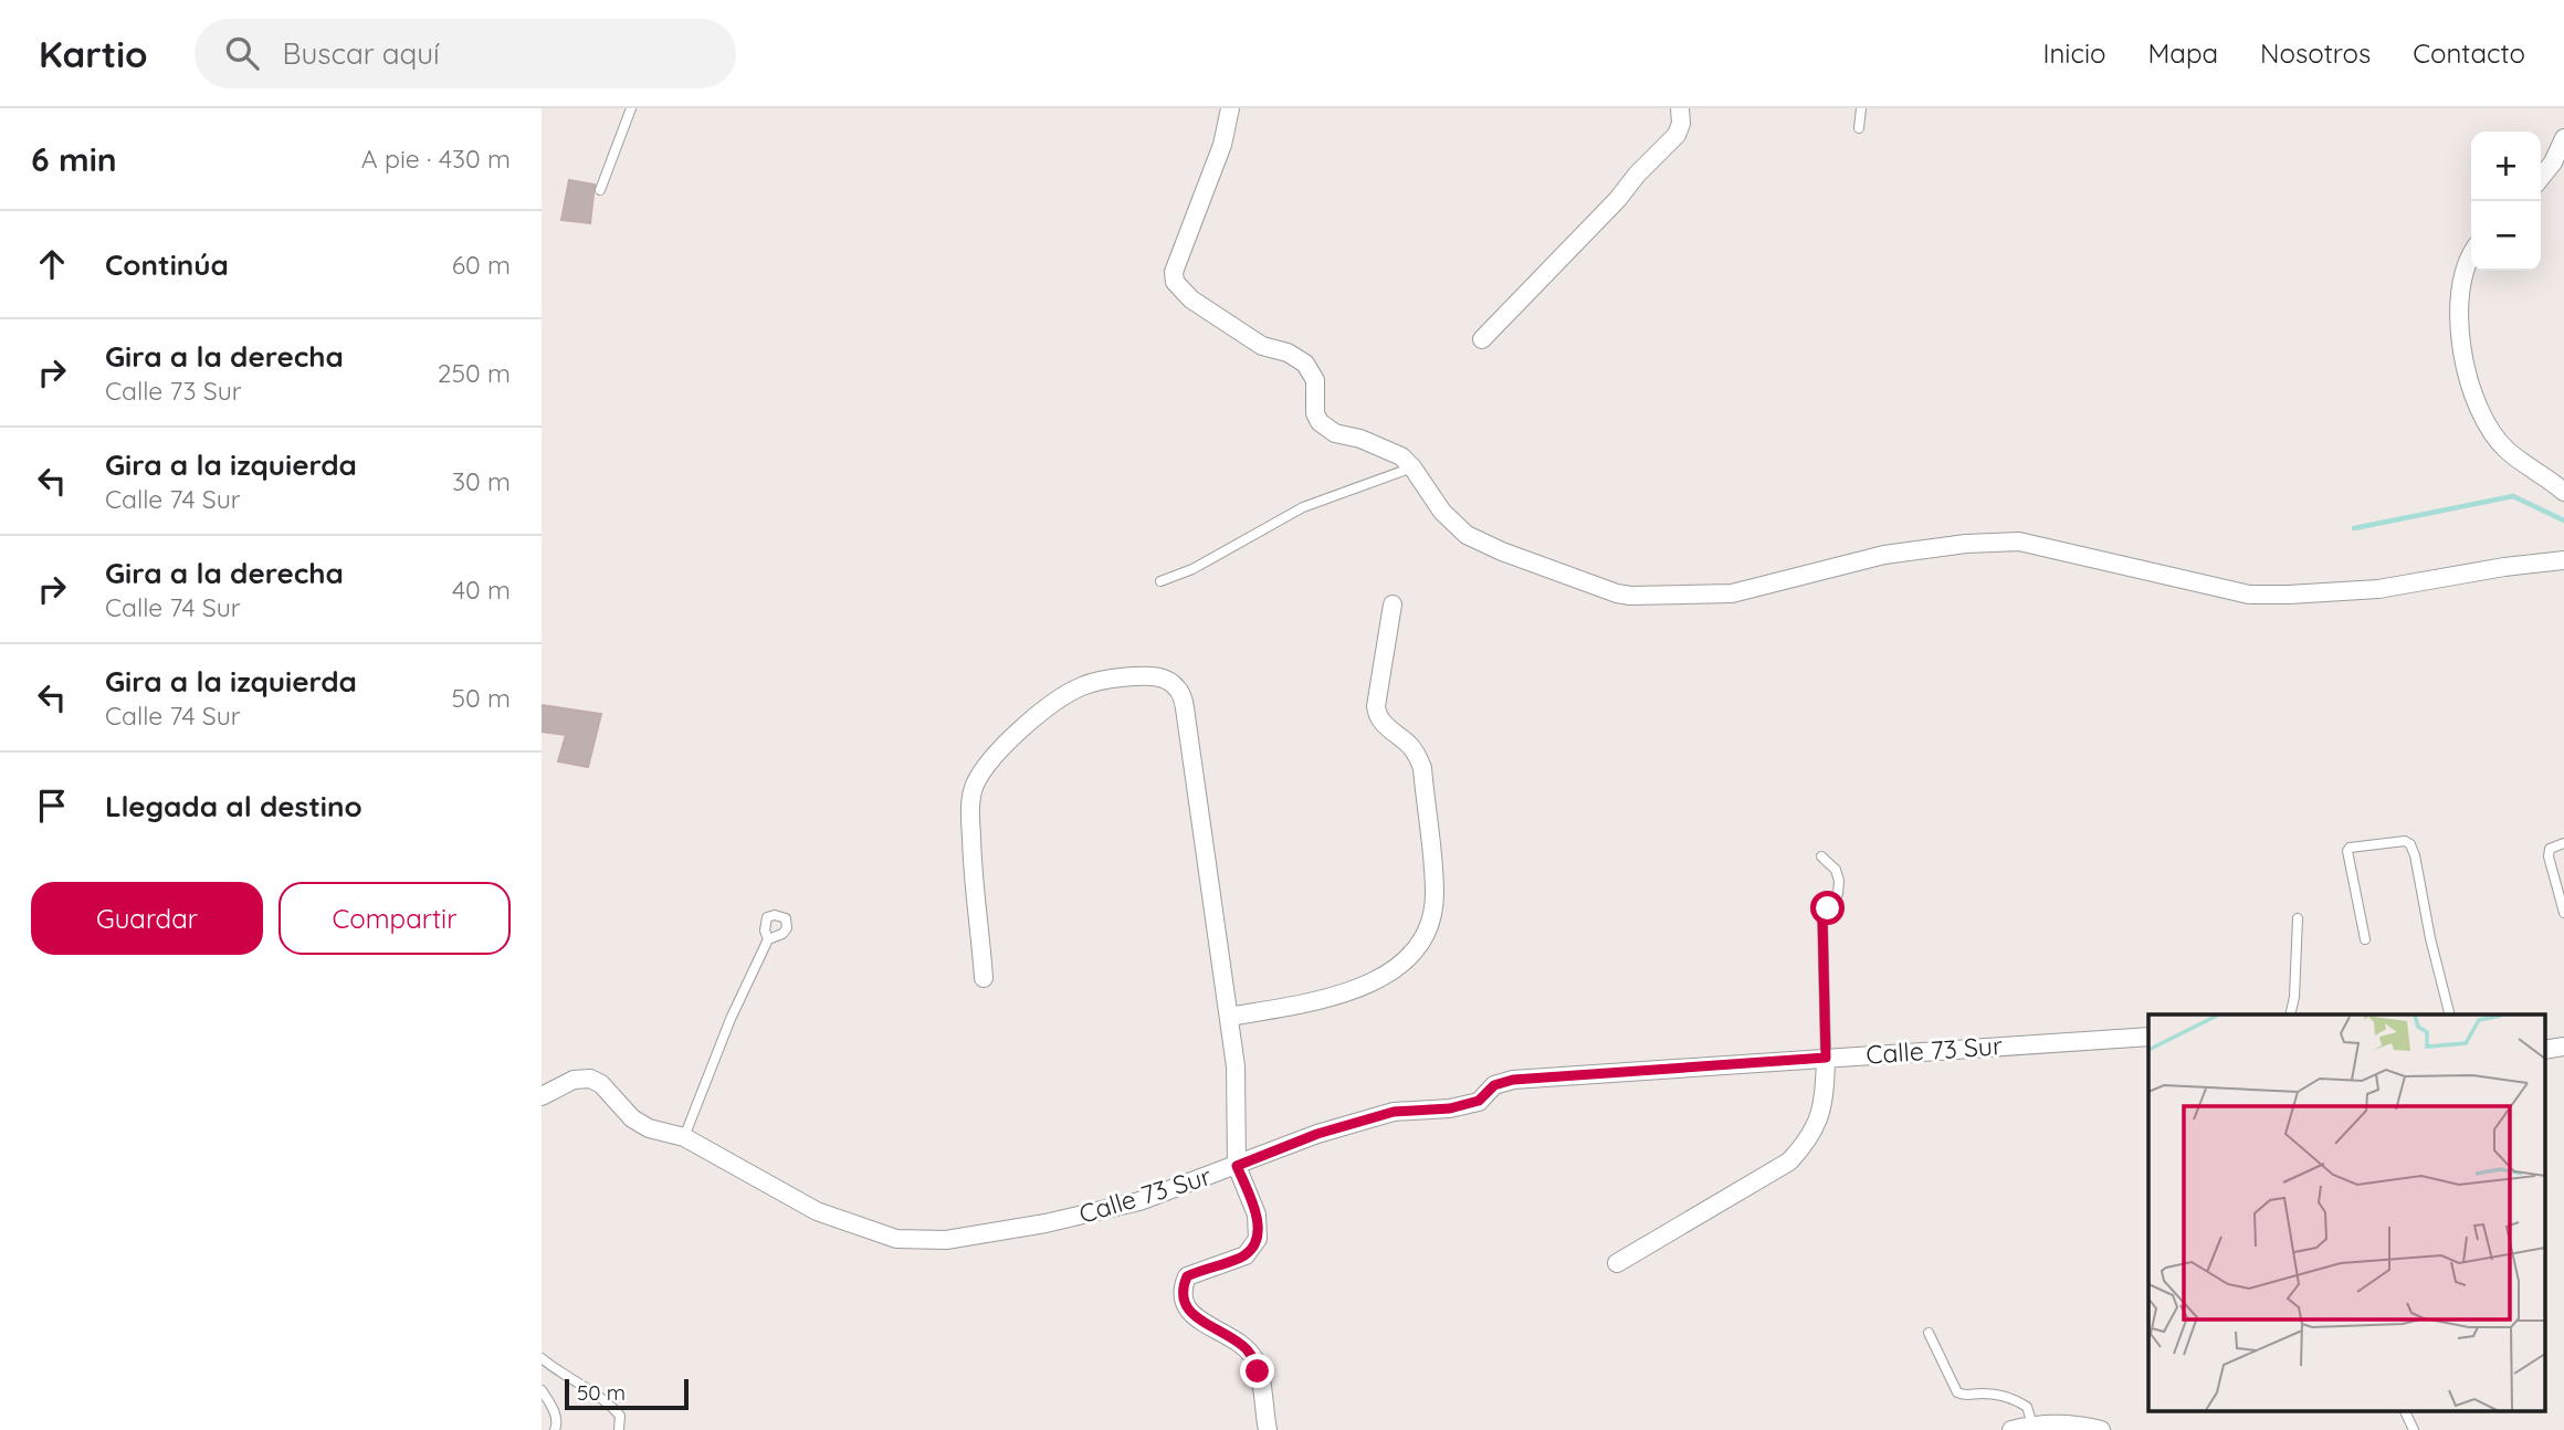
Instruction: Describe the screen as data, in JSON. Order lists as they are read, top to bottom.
{
  "streets": {
    "street": ["Calle 73 Sur"]
  },
  "scale_bar": "50 m",
  "page": {
    "header": "Kartio",
    "search": "Buscar aquí",
    "nav": [
      "Inicio",
      "Mapa",
      "Nosotros",
      "Contacto"
    ],
    "heading": ["6 min", "A pie · 430 m"],
    "map_buttons": ["+", "−"],
    "list": [
      ["Continúa", "60 m"],
      ["Gira a la derecha", "Calle 73 Sur", "250 m"],
      ["Gira a la izquierda", "Calle 74 Sur", "30 m"],
      ["Gira a la derecha", "Calle 74 Sur", "40 m"],
      ["Gira a la izquierda", "Calle 74 Sur", "50 m"],
      "Llegada al destino"
    ],
    "buttons": ["Guardar", "Compartir"],
    "scale": "50 m"
  }
}
